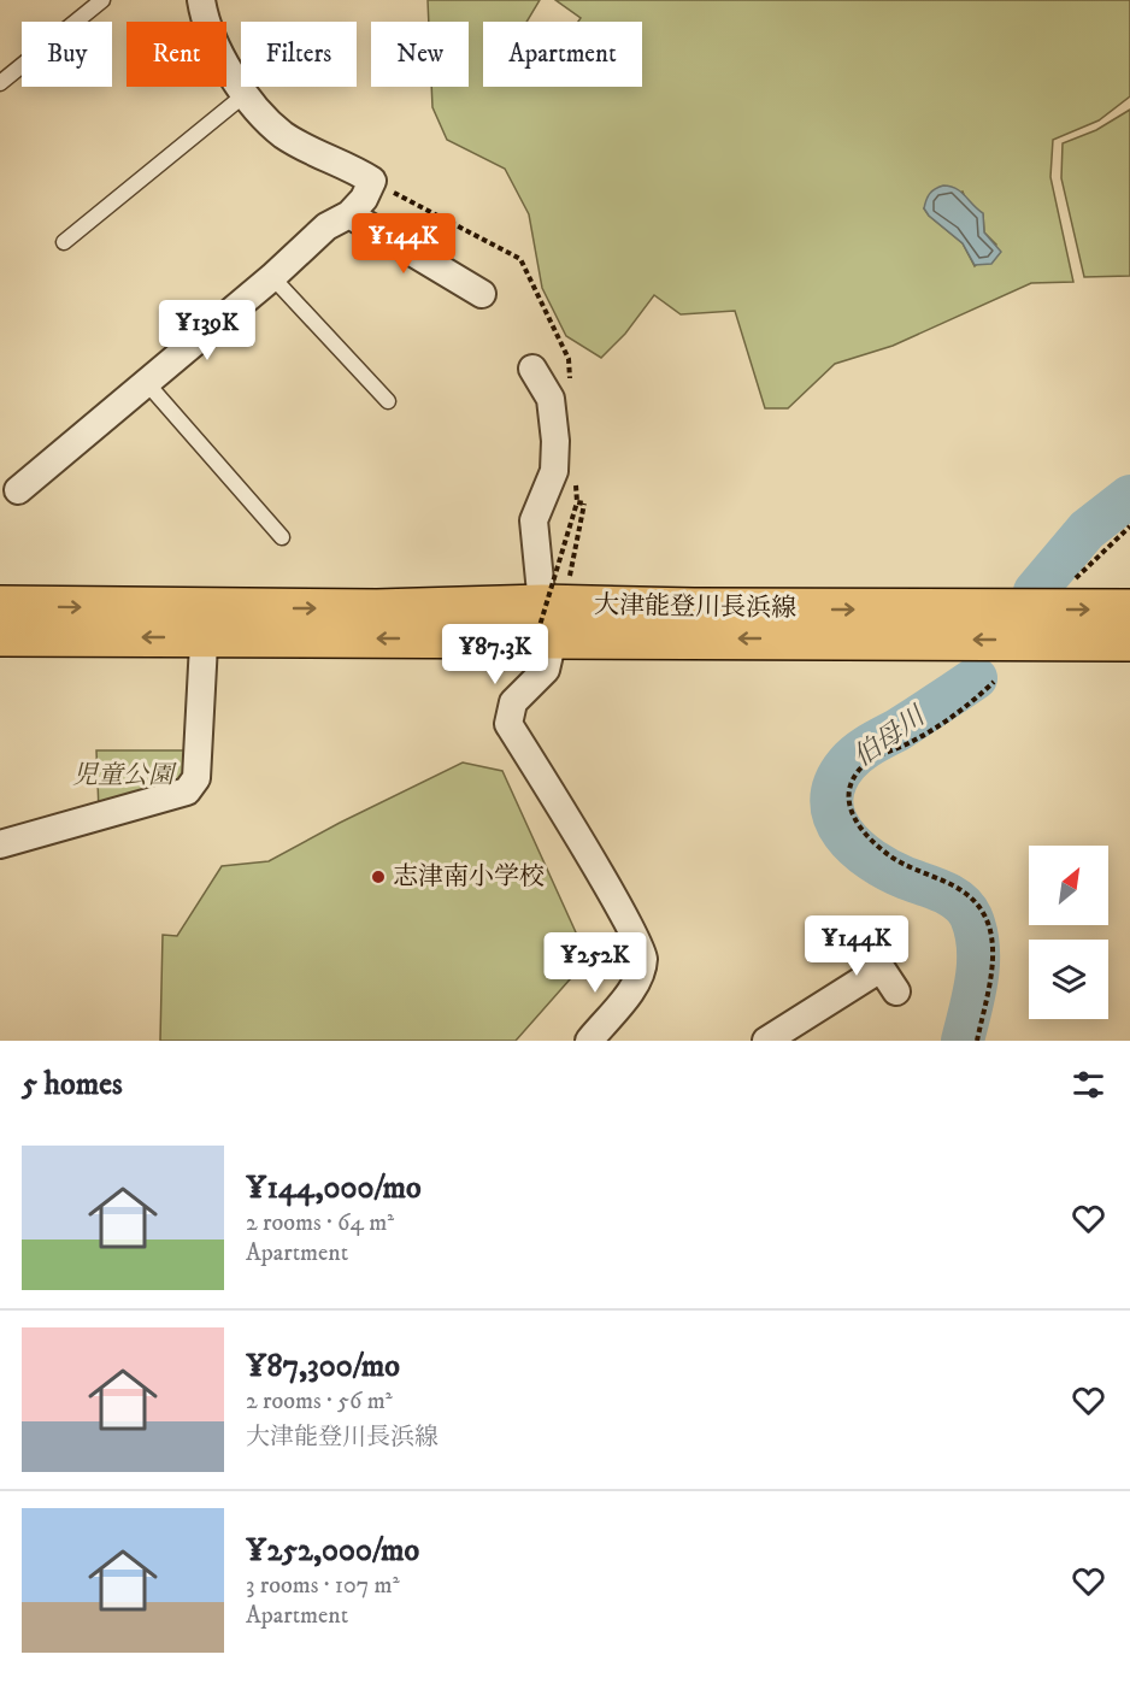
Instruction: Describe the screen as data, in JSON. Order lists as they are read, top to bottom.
{
  "streets": {
    "main road": ["大津能登川長浜線"]
  },
  "water": ["伯母川"],
  "parks": ["児童公園"],
  "places": ["志津南小学校"],
  "north": "top right",
  "page": {
    "chip": [
      "Buy",
      "Rent",
      "Filters",
      "New",
      "Apartment"
    ],
    "price": [
      "¥144K",
      "¥139K",
      "¥87.3K",
      "¥144K",
      "¥252K"
    ],
    "heading": "5 homes",
    "list": [
      {
        "name": "¥144,000/mo",
        "note": "2 rooms · 64 m² · Apartment"
      },
      {
        "name": "¥87,300/mo",
        "note": "2 rooms · 56 m² · 大津能登川長浜線"
      },
      {
        "name": "¥252,000/mo",
        "note": "3 rooms · 107 m² · Apartment"
      }
    ]
  }
}
